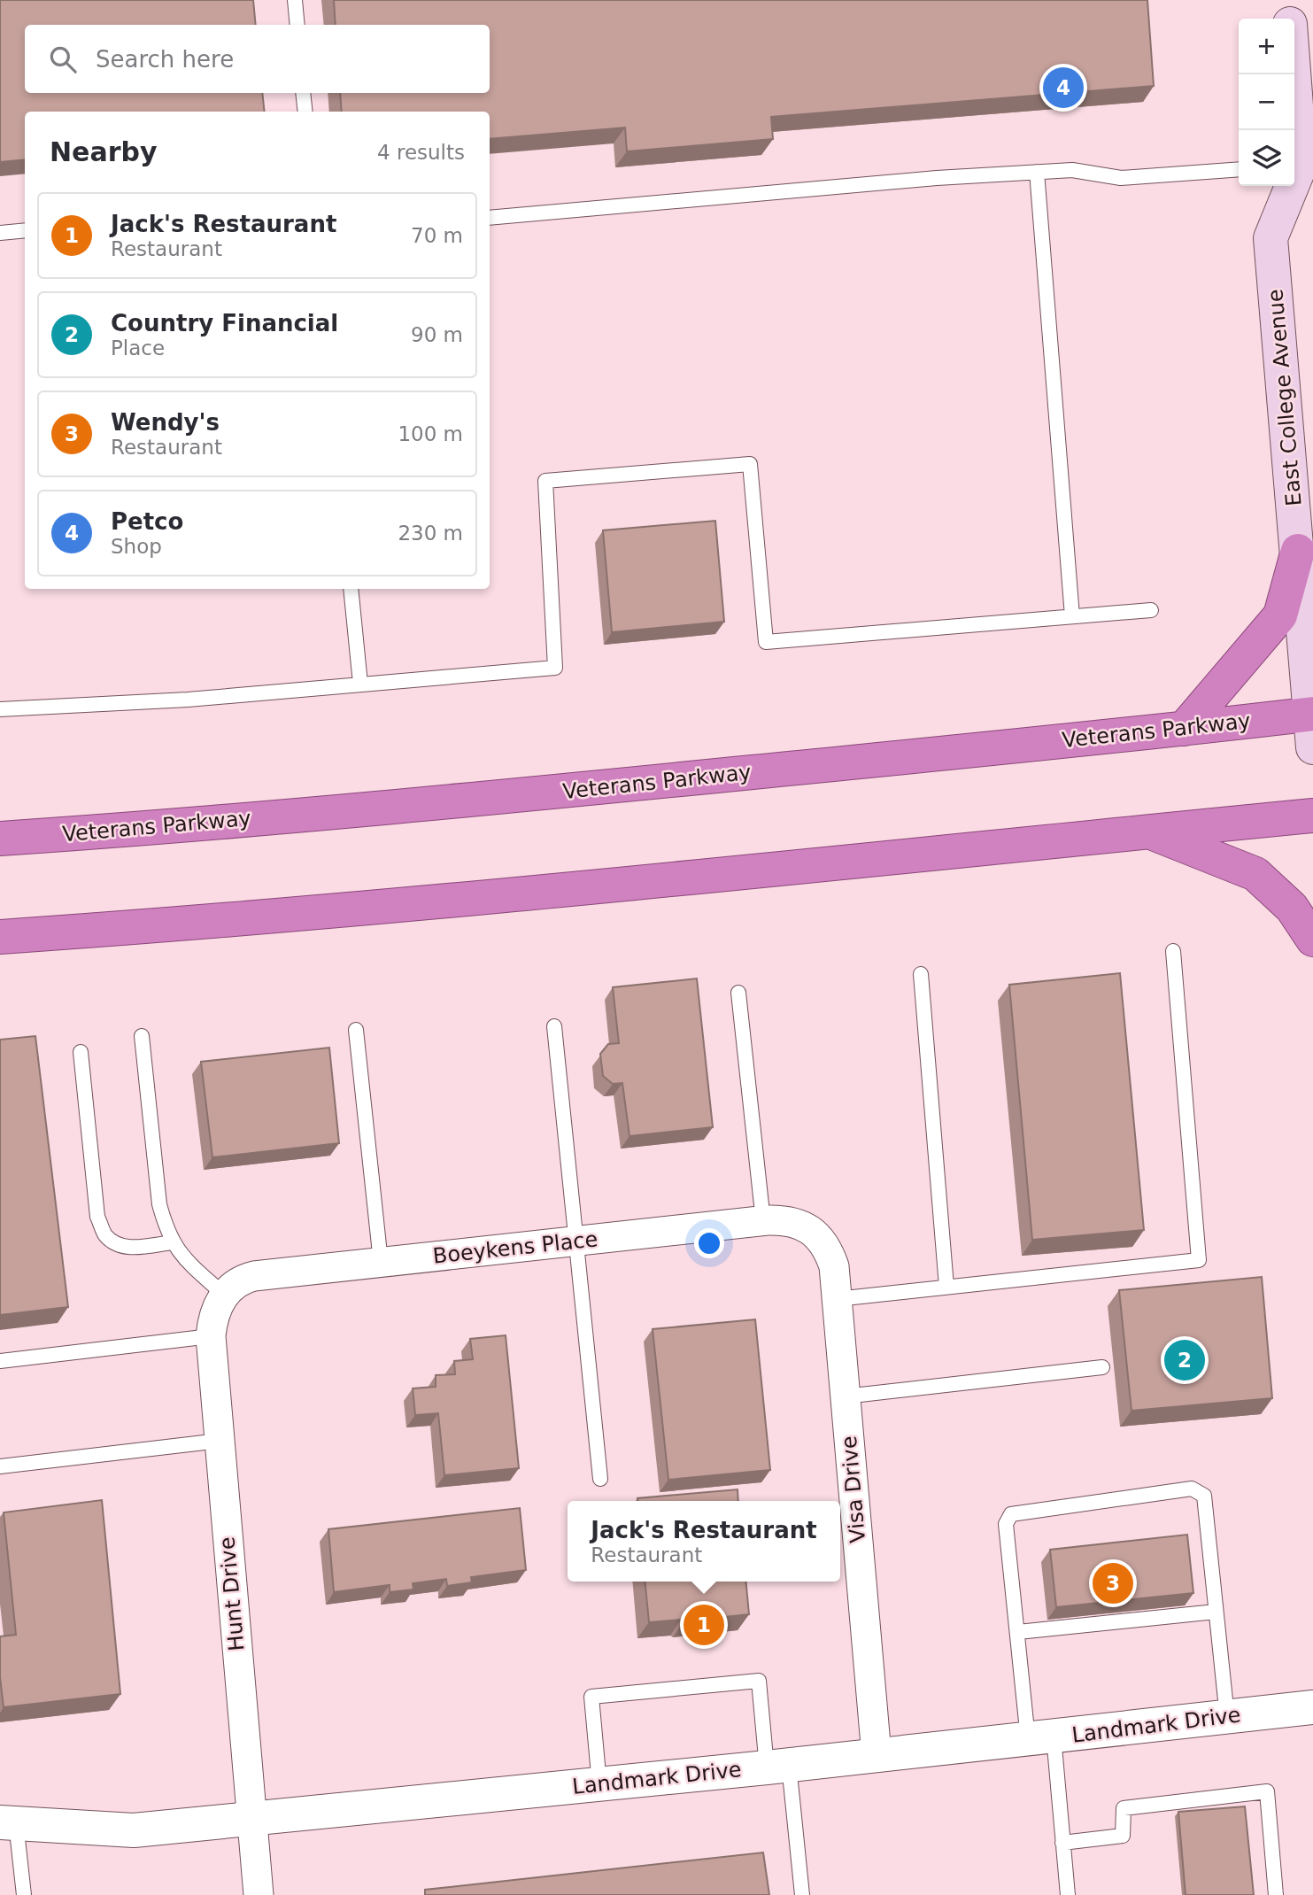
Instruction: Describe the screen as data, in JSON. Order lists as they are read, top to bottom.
{
  "streets": {
    "highway": ["Veterans Parkway"],
    "main road": ["East College Avenue"],
    "street": [
      "Boeykens Place",
      "Visa Drive",
      "Hunt Drive",
      "Landmark Drive"
    ]
  },
  "crossings": [
    ["East College Avenue", "Veterans Parkway"],
    ["Boeykens Place", "Visa Drive"],
    ["Boeykens Place", "Hunt Drive"],
    ["Visa Drive", "Landmark Drive"],
    ["Hunt Drive", "Landmark Drive"]
  ],
  "page": {
    "map_buttons": ["+", "−"],
    "search": "Search here",
    "pins": [
      "4",
      "2",
      "3",
      "1"
    ],
    "heading": ["Nearby", "4 results"],
    "list": [
      {
        "mark": "1",
        "name": "Jack's Restaurant",
        "note": "Restaurant",
        "value": "70 m"
      },
      {
        "mark": "2",
        "name": "Country Financial",
        "note": "Place",
        "value": "90 m"
      },
      {
        "mark": "3",
        "name": "Wendy's",
        "note": "Restaurant",
        "value": "100 m"
      },
      {
        "mark": "4",
        "name": "Petco",
        "note": "Shop",
        "value": "230 m"
      }
    ],
    "popup": ["Jack's Restaurant", "Restaurant"]
  }
}
